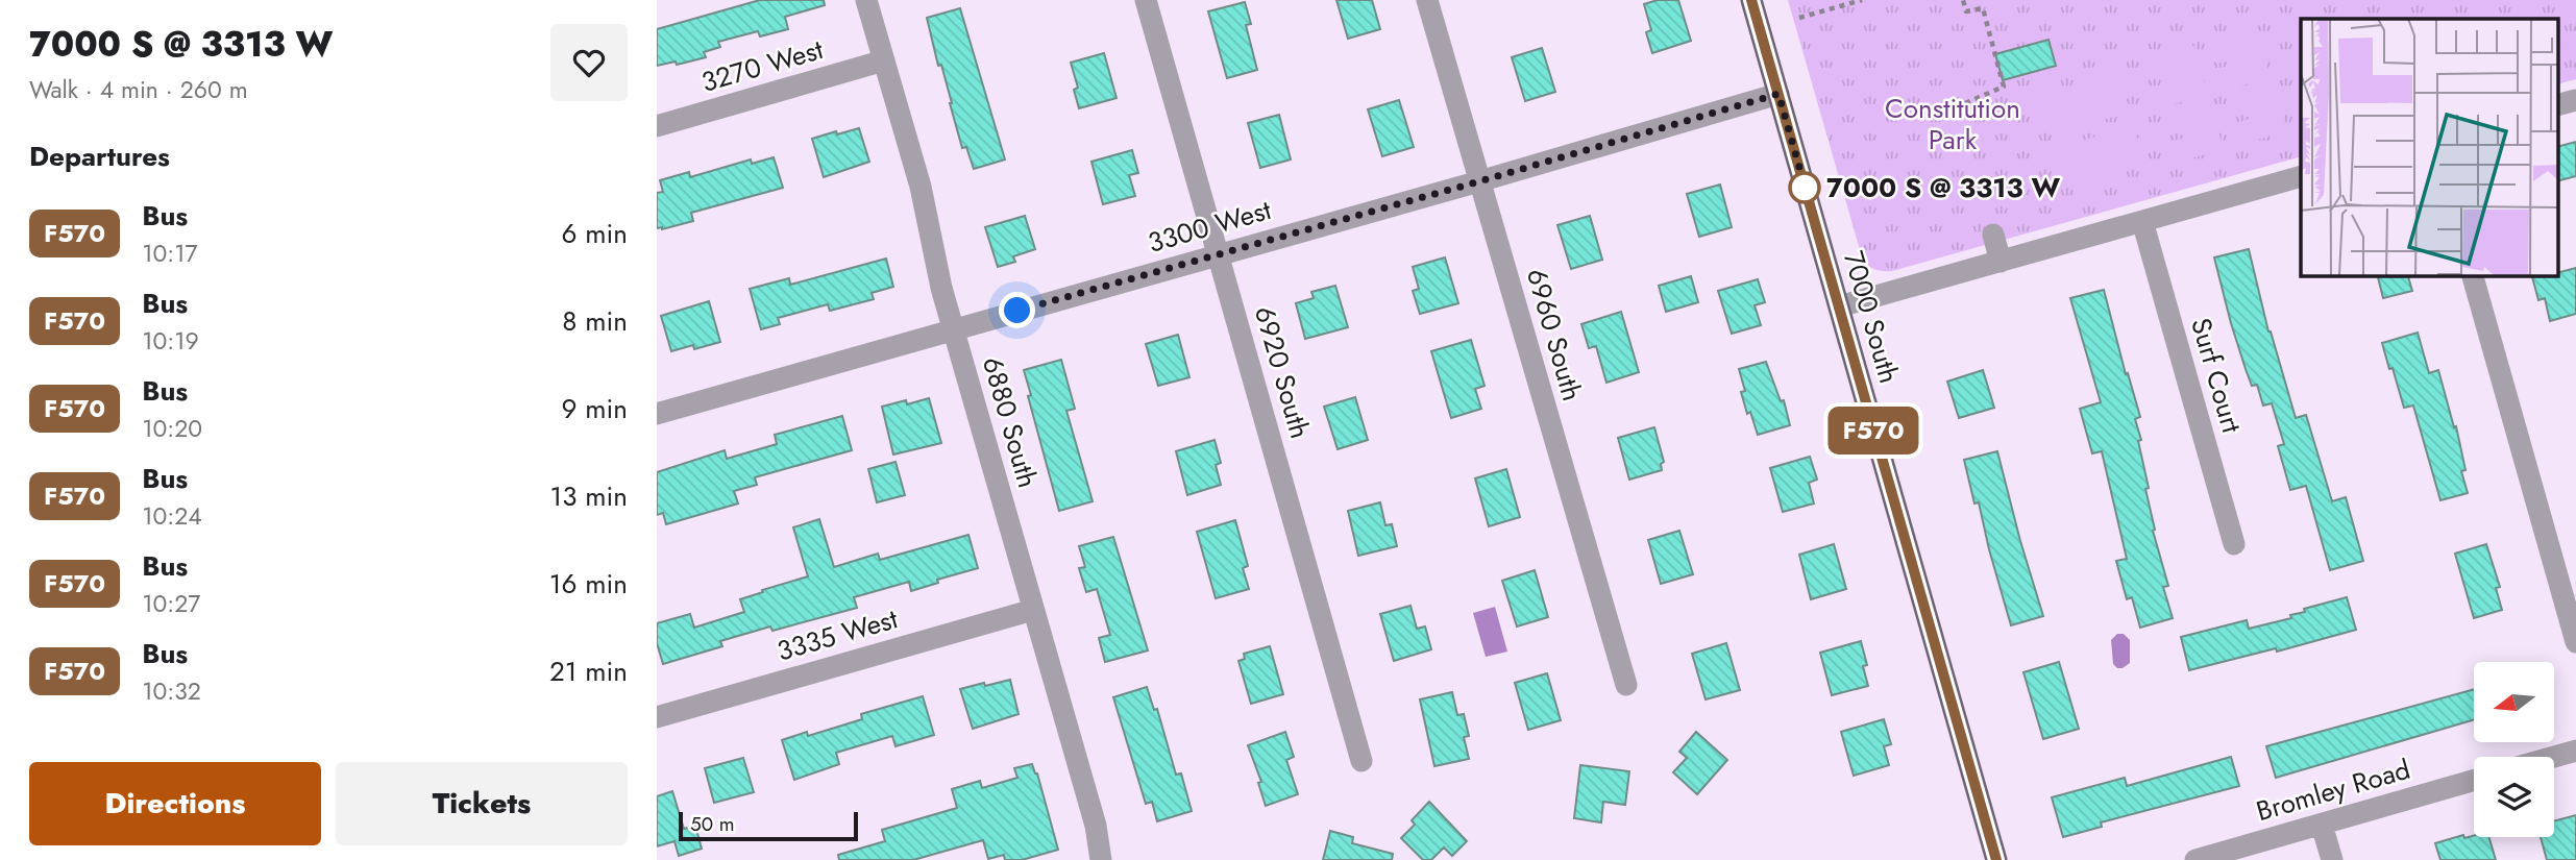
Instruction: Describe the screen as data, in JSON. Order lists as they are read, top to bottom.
{
  "streets": {
    "main road": ["7000 South"],
    "street": [
      "3270 West",
      "3300 West",
      "6960 South",
      "6920 South",
      "Surf Court",
      "6880 South",
      "3335 West",
      "Bromley Road"
    ]
  },
  "crossings": [
    ["3270 West", "6880 South"],
    ["3300 West", "7000 South"],
    ["3300 West", "6960 South"],
    ["3300 West", "6920 South"],
    ["3300 West", "6880 South"],
    ["6880 South", "3335 West"]
  ],
  "parks": ["Constitution Park"],
  "places": ["7000 S @ 3313 W"],
  "lines": ["bus line F570"],
  "scale_bar": "50 m",
  "north": "left",
  "page": {
    "heading": [
      ["7000 S @ 3313 W", "Walk · 4 min · 260 m"],
      "Departures"
    ],
    "on_map": "F570",
    "list": [
      {
        "mark": "F570",
        "name": "Bus",
        "note": "10:17",
        "value": "6 min"
      },
      {
        "mark": "F570",
        "name": "Bus",
        "note": "10:19",
        "value": "8 min"
      },
      {
        "mark": "F570",
        "name": "Bus",
        "note": "10:20",
        "value": "9 min"
      },
      {
        "mark": "F570",
        "name": "Bus",
        "note": "10:24",
        "value": "13 min"
      },
      {
        "mark": "F570",
        "name": "Bus",
        "note": "10:27",
        "value": "16 min"
      },
      {
        "mark": "F570",
        "name": "Bus",
        "note": "10:32",
        "value": "21 min"
      }
    ],
    "buttons": ["Directions", "Tickets"],
    "scale": "50 m"
  }
}
